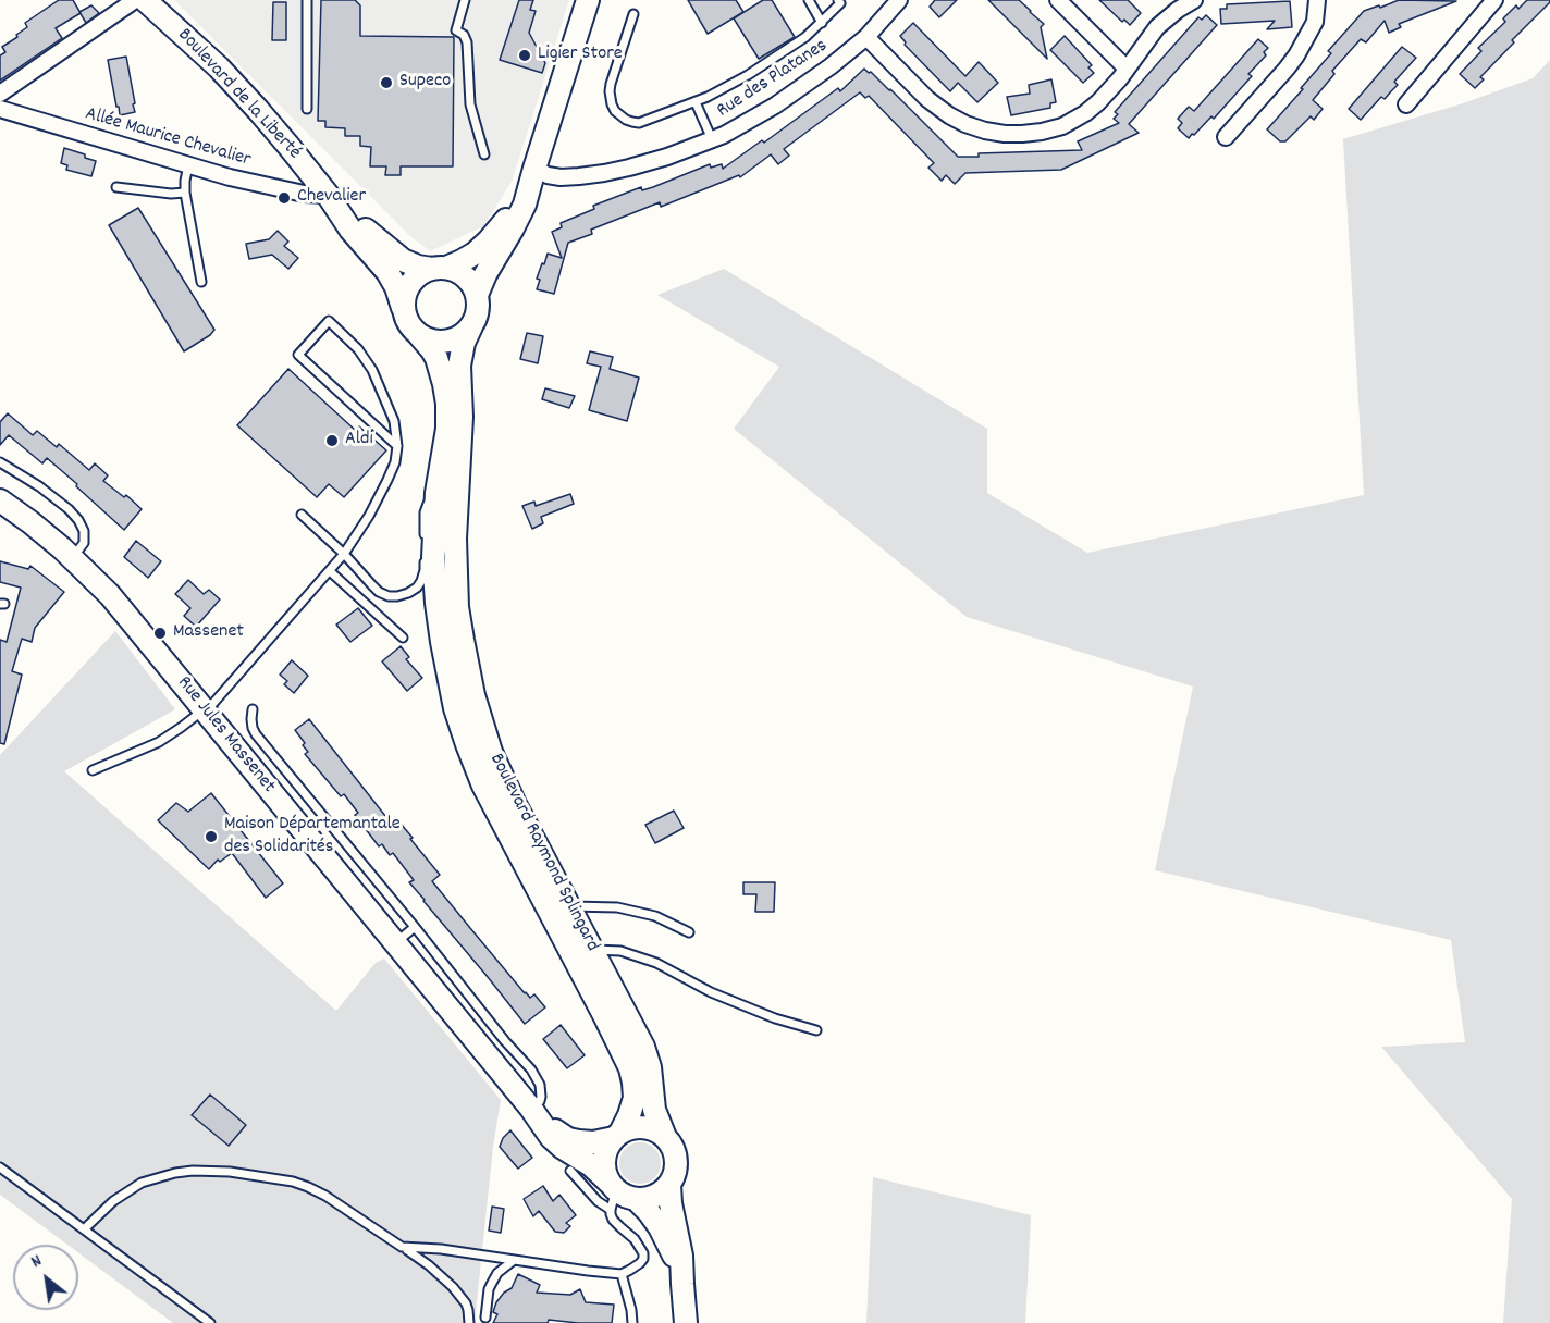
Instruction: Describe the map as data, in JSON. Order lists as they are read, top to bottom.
{
  "streets": {
    "main road": ["Boulevard de la Liberté", "Rue Jules Massenet", "Boulevard Raymond Splingard"],
    "street": ["Rue des Platanes", "Allée Maurice Chevalier"]
  },
  "crossings": [
    ["Boulevard de la Liberté", "Allée Maurice Chevalier"],
    ["Boulevard de la Liberté", "Boulevard Raymond Splingard"],
    ["Rue Jules Massenet", "Boulevard Raymond Splingard"]
  ],
  "places": [
    "Ligier Store",
    "Supeco",
    "Chevalier",
    "Aldi",
    "Massenet",
    "Maison Départemantale des Solidarités"
  ],
  "north": "top left"
}
